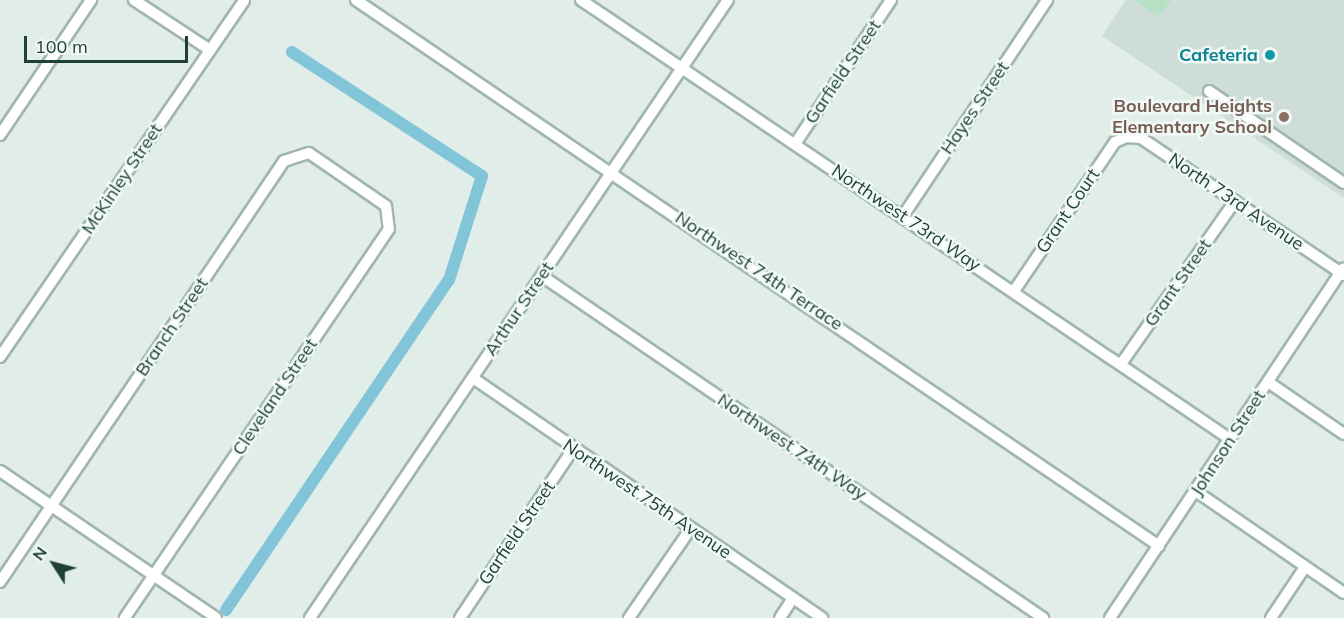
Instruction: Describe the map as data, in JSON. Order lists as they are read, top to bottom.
{
  "streets": {
    "street": [
      "Garfield Street",
      "Hayes Street",
      "McKinley Street",
      "North 73rd Avenue",
      "Grant Court",
      "Northwest 73rd Way",
      "Northwest 74th Terrace",
      "Grant Street",
      "Arthur Street",
      "Branch Street",
      "Cleveland Street",
      "Johnson Street",
      "Northwest 74th Way",
      "Northwest 75th Avenue"
    ]
  },
  "crossings": [
    ["Garfield Street", "Northwest 73rd Way"],
    ["Garfield Street", "Northwest 75th Avenue"],
    ["Hayes Street", "Northwest 73rd Way"],
    ["North 73rd Avenue", "Grant Court"],
    ["North 73rd Avenue", "Grant Street"],
    ["North 73rd Avenue", "Johnson Street"],
    ["Grant Court", "Northwest 73rd Way"],
    ["Northwest 73rd Way", "Grant Street"],
    ["Northwest 73rd Way", "Arthur Street"],
    ["Northwest 73rd Way", "Johnson Street"],
    ["Northwest 74th Terrace", "Arthur Street"],
    ["Northwest 74th Terrace", "Johnson Street"],
    ["Arthur Street", "Northwest 74th Way"],
    ["Arthur Street", "Northwest 75th Avenue"],
    ["Branch Street", "Cleveland Street"]
  ],
  "places": ["Cafeteria", "Boulevard Heights Elementary School"],
  "scale_bar": "100 m",
  "north": "top left"
}
